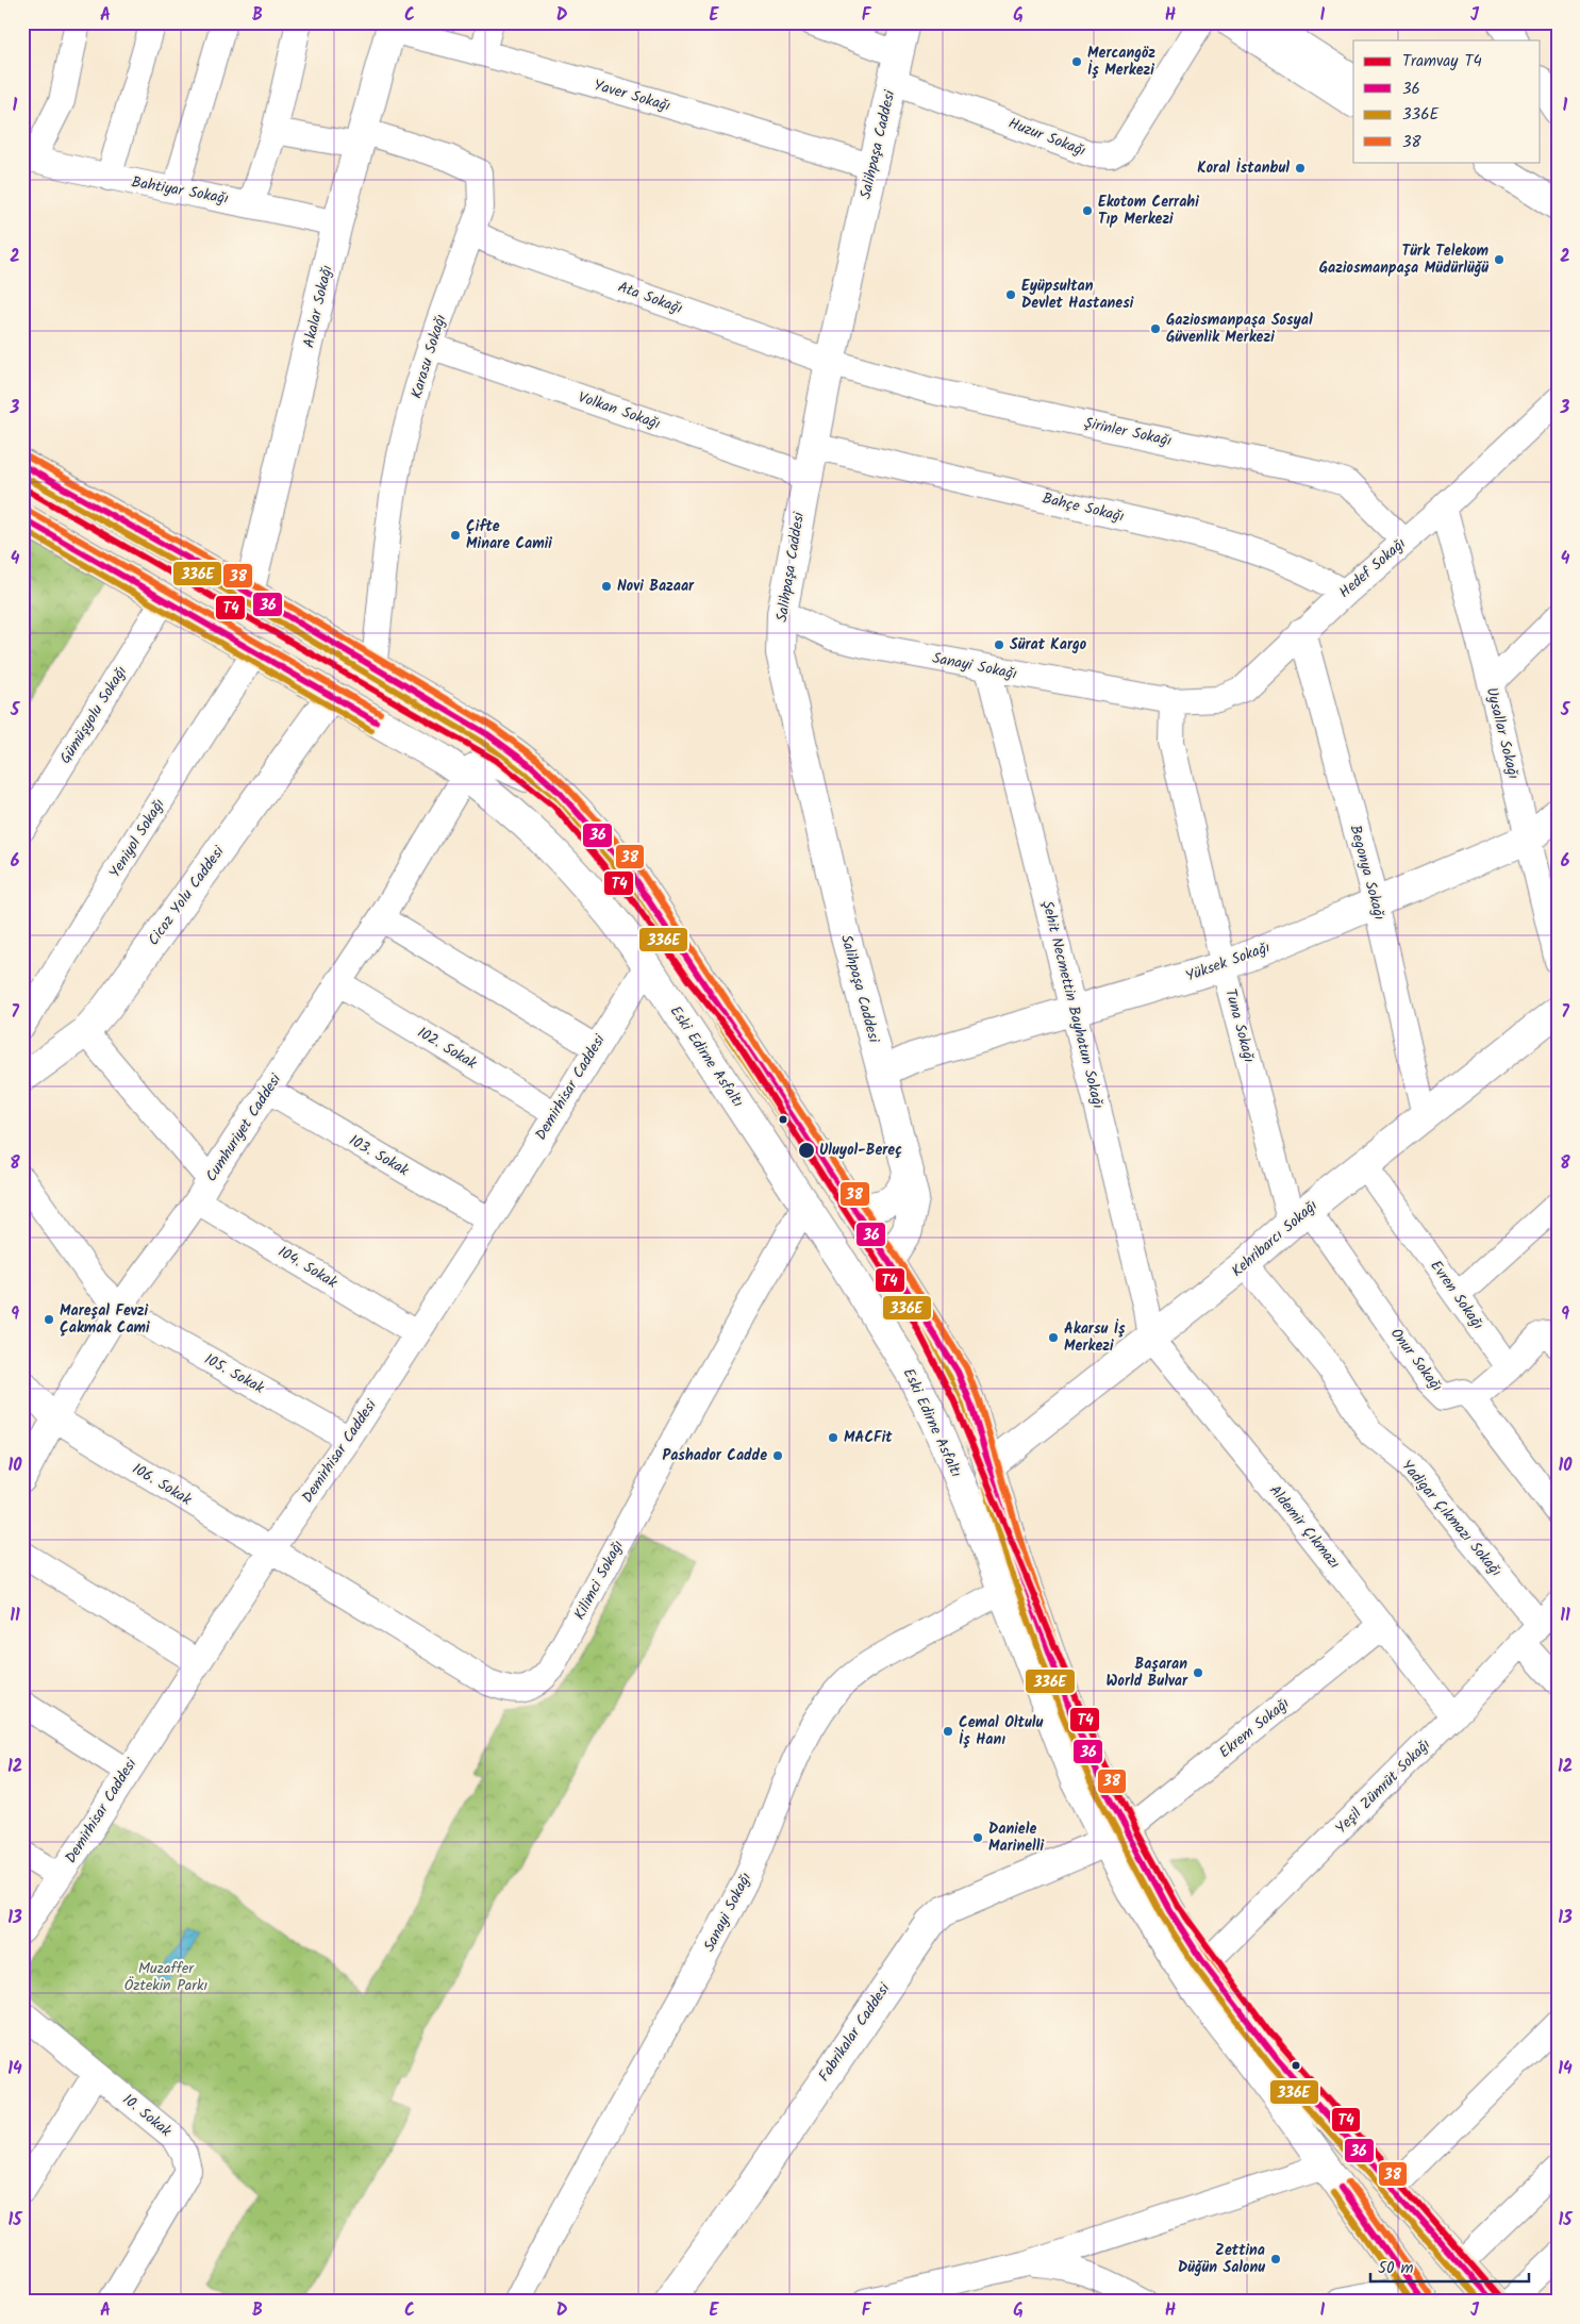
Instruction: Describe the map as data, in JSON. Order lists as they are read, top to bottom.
{
  "streets": {
    "main road": [
      "Salihpaşa Caddesi",
      "Akalar Sokağı",
      "Cicoz Yolu Caddesi",
      "Yüksek Sokağı",
      "Eski Edirne Asfaltı",
      "Kehribarcı Sokağı",
      "Fabrikalar Caddesi"
    ],
    "street": [
      "Yaver Sokağı",
      "Huzur Sokağı",
      "Bahtiyar Sokağı",
      "Ata Sokağı",
      "Karasu Sokağı",
      "Volkan Sokağı",
      "Şirinler Sokağı",
      "Bahçe Sokağı",
      "Hedef Sokağı",
      "Sanayi Sokağı",
      "Gümüşyolu Sokağı",
      "Uysallar Sokağı",
      "Yeniyol Sokağı",
      "Begonya Sokağı",
      "Şehit Necmettin Bayhatun Sokağı",
      "Tuna Sokağı",
      "102. Sokak",
      "Demirhisar Caddesi",
      "Cumhuriyet Caddesi",
      "103. Sokak",
      "104. Sokak",
      "Evren Sokağı",
      "Onur Sokağı",
      "105. Sokak",
      "106. Sokak",
      "Yadigar Çıkmazı Sokağı",
      "Aldemir Çıkmazı",
      "Kilimci Sokağı",
      "Ekrem Sokağı",
      "Yeşil Zümrüt Sokağı",
      "10. Sokak"
    ]
  },
  "crossings": [
    ["Yaver Sokağı", "Salihpaşa Caddesi"],
    ["Yaver Sokağı", "Akalar Sokağı"],
    ["Huzur Sokağı", "Salihpaşa Caddesi"],
    ["Salihpaşa Caddesi", "Ata Sokağı"],
    ["Salihpaşa Caddesi", "Volkan Sokağı"],
    ["Salihpaşa Caddesi", "Şirinler Sokağı"],
    ["Salihpaşa Caddesi", "Bahçe Sokağı"],
    ["Salihpaşa Caddesi", "Sanayi Sokağı"],
    ["Salihpaşa Caddesi", "Yüksek Sokağı"],
    ["Salihpaşa Caddesi", "Eski Edirne Asfaltı"],
    ["Bahtiyar Sokağı", "Akalar Sokağı"],
    ["Ata Sokağı", "Karasu Sokağı"],
    ["Ata Sokağı", "Şirinler Sokağı"],
    ["Akalar Sokağı", "Karasu Sokağı"],
    ["Karasu Sokağı", "Volkan Sokağı"],
    ["Şirinler Sokağı", "Hedef Sokağı"],
    ["Bahçe Sokağı", "Hedef Sokağı"],
    ["Hedef Sokağı", "Sanayi Sokağı"],
    ["Hedef Sokağı", "Uysallar Sokağı"],
    ["Hedef Sokağı", "Begonya Sokağı"],
    ["Hedef Sokağı", "Tuna Sokağı"],
    ["Sanayi Sokağı", "Şehit Necmettin Bayhatun Sokağı"],
    ["Sanayi Sokağı", "Tuna Sokağı"],
    ["Sanayi Sokağı", "Eski Edirne Asfaltı"],
    ["Gümüşyolu Sokağı", "Eski Edirne Asfaltı"],
    ["Uysallar Sokağı", "Yüksek Sokağı"],
    ["Yeniyol Sokağı", "Eski Edirne Asfaltı"],
    ["Begonya Sokağı", "Yüksek Sokağı"],
    ["Begonya Sokağı", "Kehribarcı Sokağı"],
    ["Cicoz Yolu Caddesi", "Eski Edirne Asfaltı"],
    ["Yüksek Sokağı", "Şehit Necmettin Bayhatun Sokağı"],
    ["Yüksek Sokağı", "Tuna Sokağı"],
    ["Şehit Necmettin Bayhatun Sokağı", "Kehribarcı Sokağı"],
    ["Şehit Necmettin Bayhatun Sokağı", "Aldemir Çıkmazı"],
    ["Tuna Sokağı", "Kehribarcı Sokağı"],
    ["Tuna Sokağı", "Onur Sokağı"],
    ["102. Sokak", "Demirhisar Caddesi"],
    ["102. Sokak", "Cumhuriyet Caddesi"],
    ["Eski Edirne Asfaltı", "Demirhisar Caddesi"],
    ["Eski Edirne Asfaltı", "Cumhuriyet Caddesi"],
    ["Eski Edirne Asfaltı", "Kilimci Sokağı"],
    ["Eski Edirne Asfaltı", "Ekrem Sokağı"],
    ["Eski Edirne Asfaltı", "Fabrikalar Caddesi"],
    ["Demirhisar Caddesi", "103. Sokak"],
    ["Demirhisar Caddesi", "104. Sokak"],
    ["Demirhisar Caddesi", "105. Sokak"],
    ["Demirhisar Caddesi", "106. Sokak"],
    ["Demirhisar Caddesi", "Kilimci Sokağı"],
    ["Cumhuriyet Caddesi", "103. Sokak"],
    ["Cumhuriyet Caddesi", "104. Sokak"],
    ["Cumhuriyet Caddesi", "105. Sokak"],
    ["Cumhuriyet Caddesi", "106. Sokak"],
    ["Kehribarcı Sokağı", "Evren Sokağı"],
    ["Kehribarcı Sokağı", "Onur Sokağı"],
    ["Kehribarcı Sokağı", "Yadigar Çıkmazı Sokağı"],
    ["Kehribarcı Sokağı", "Aldemir Çıkmazı"],
    ["106. Sokak", "Kilimci Sokağı"],
    ["Yadigar Çıkmazı Sokağı", "Yeşil Zümrüt Sokağı"],
    ["Aldemir Çıkmazı", "Ekrem Sokağı"],
    ["Aldemir Çıkmazı", "Yeşil Zümrüt Sokağı"],
    ["Ekrem Sokağı", "Fabrikalar Caddesi"]
  ],
  "parks": ["Muzaffer Öztekin Parkı"],
  "places": [
    "Mercangöz İş Merkezi",
    "Koral İstanbul",
    "Ekotom Cerrahi Tıp Merkezi",
    "Türk Telekom Gaziosmanpaşa Müdürlüğü",
    "Eyüpsultan Devlet Hastanesi",
    "Gaziosmanpaşa Sosyal Güvenlik Merkezi",
    "Çifte Minare Camii",
    "Novi Bazaar",
    "Sürat Kargo",
    "Uluyol-Bereç",
    "Mareşal Fevzi Çakmak Cami",
    "Akarsu İş Merkezi",
    "MACFit",
    "Pashador Cadde",
    "Başaran World Bulvar",
    "Cemal Oltulu İş Hanı",
    "Daniele Marinelli",
    "Zettina Düğün Salonu"
  ],
  "lines": [
    "transit line 38",
    "transit line 36",
    "transit line 336E",
    "tram line T4"
  ],
  "legend": [
    "Tramvay T4",
    "36",
    "336E",
    "38"
  ],
  "scale_bar": "50 m",
  "grid": {
    "columns": [
      "A",
      "B",
      "C",
      "D",
      "E",
      "F",
      "G",
      "H",
      "I",
      "J"
    ],
    "rows": [
      "1",
      "2",
      "3",
      "4",
      "5",
      "6",
      "7",
      "8",
      "9",
      "10",
      "11",
      "12",
      "13",
      "14",
      "15"
    ]
  }
}
